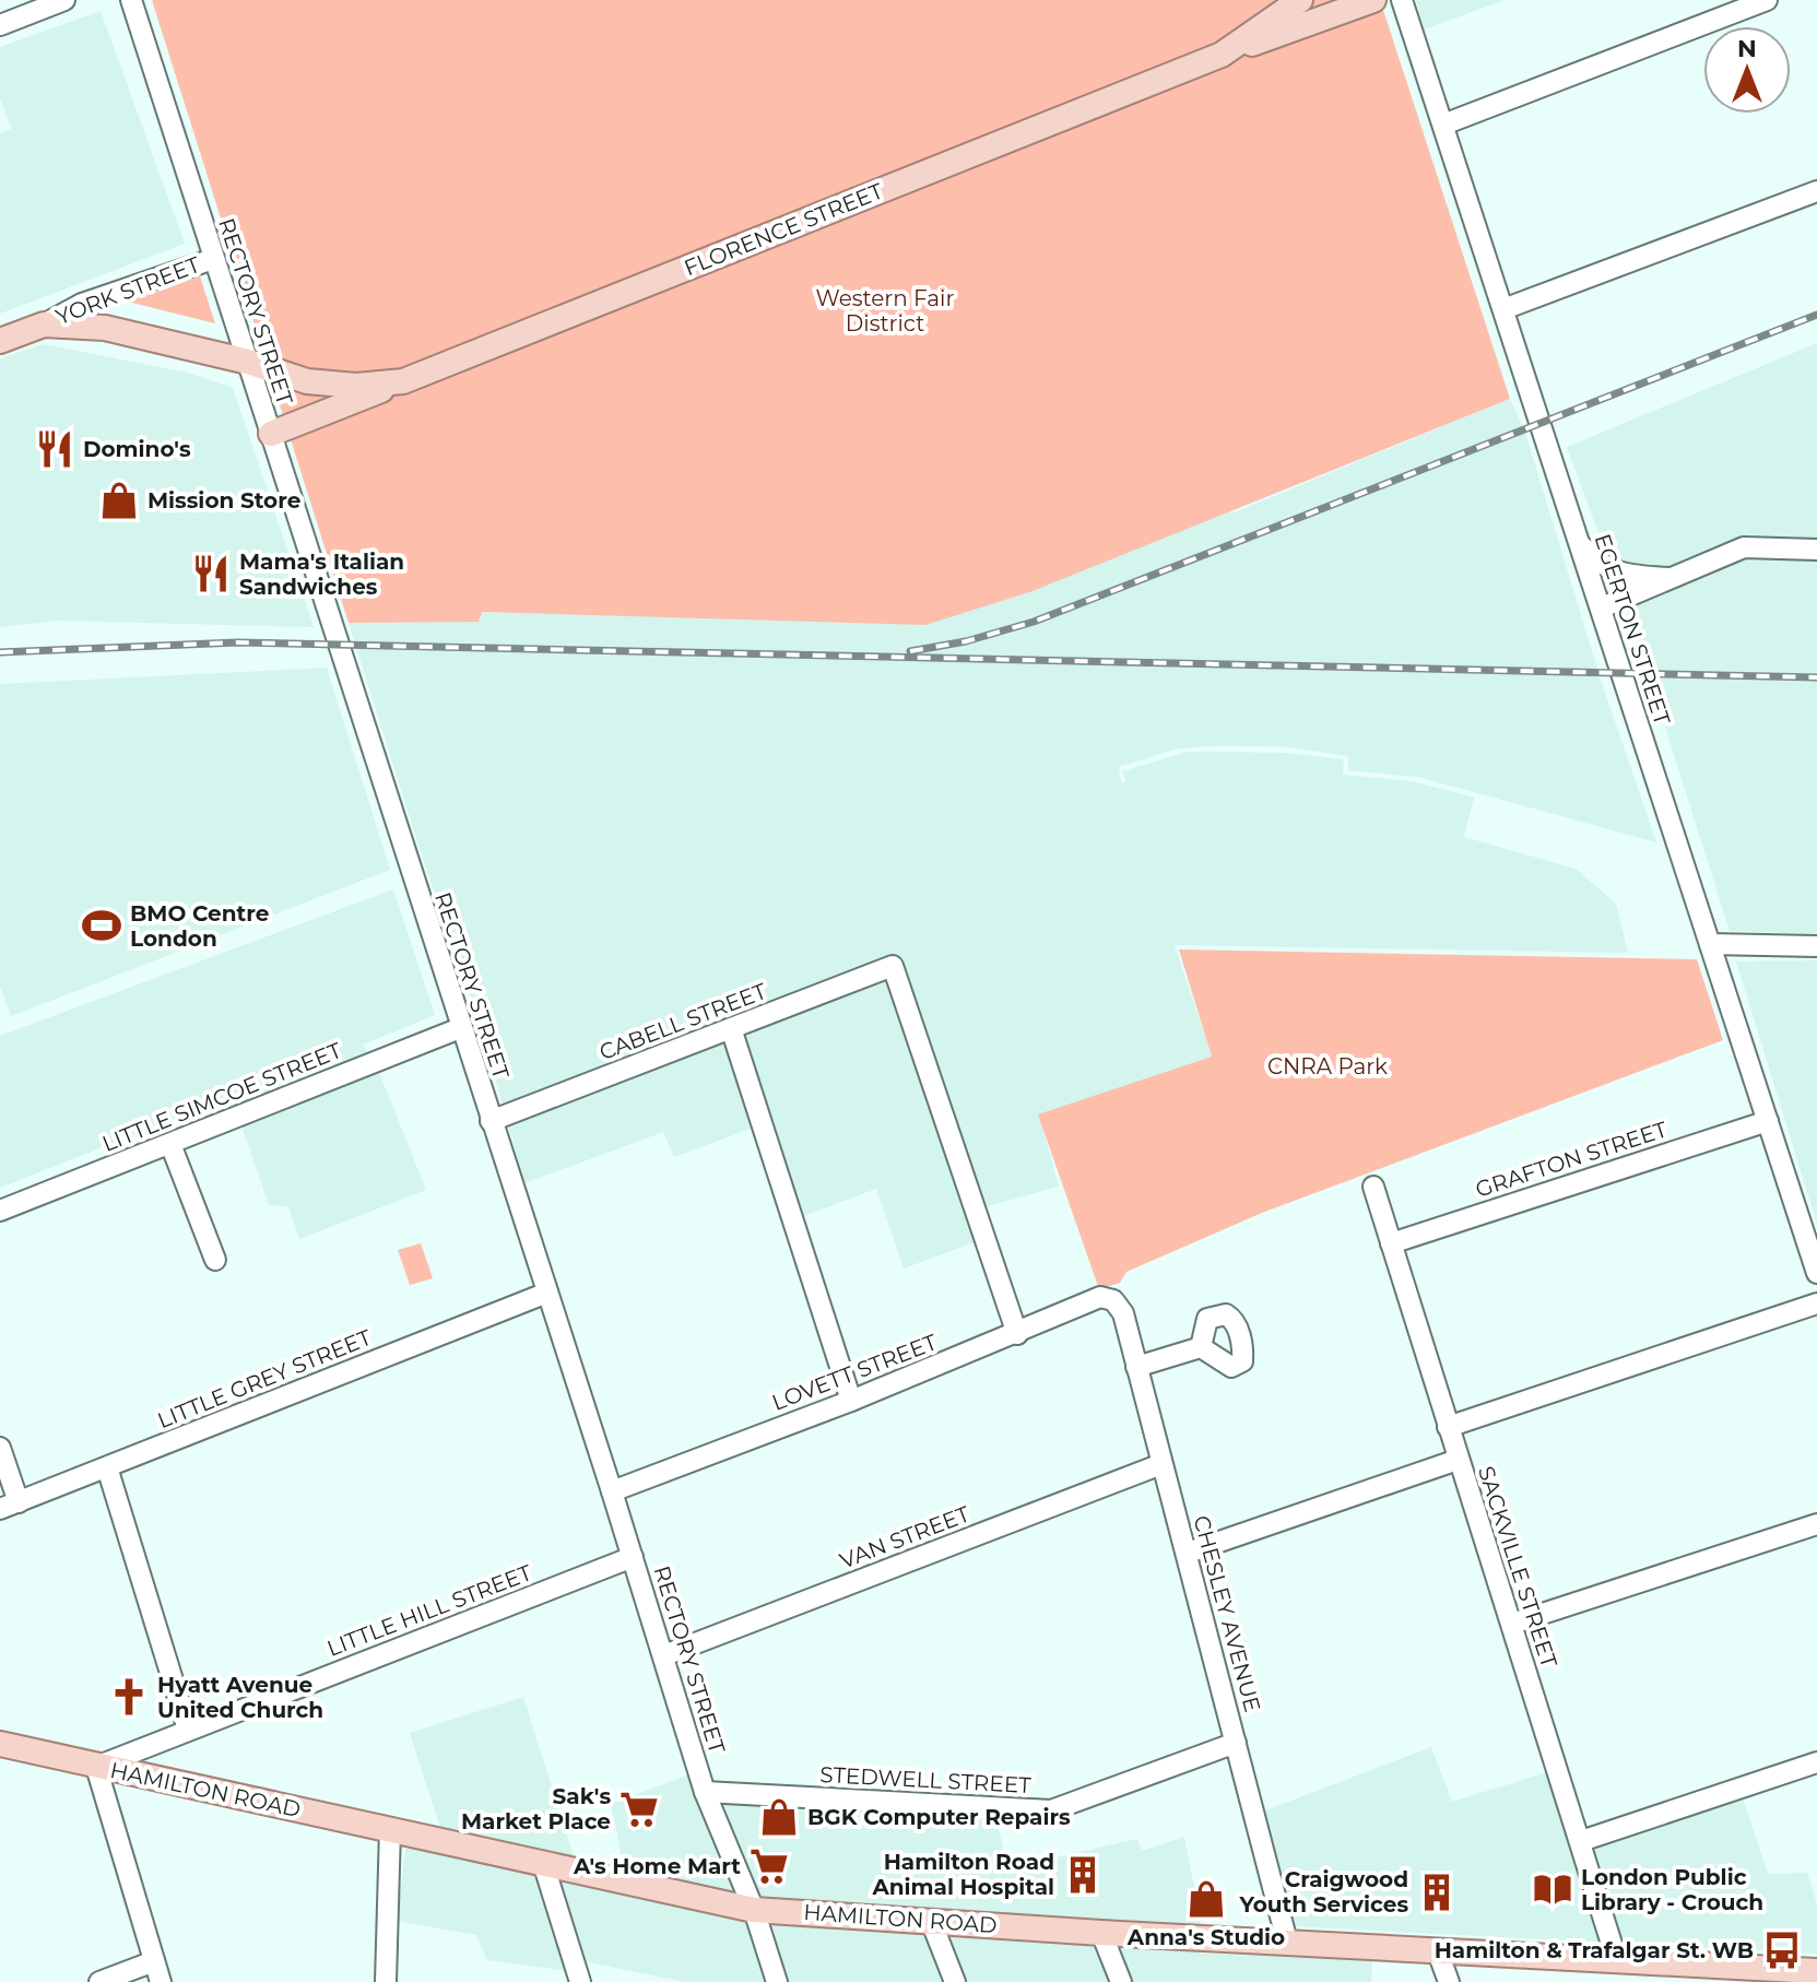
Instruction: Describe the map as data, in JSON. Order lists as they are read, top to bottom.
{
  "streets": {
    "main road": ["FLORENCE STREET", "YORK STREET", "HAMILTON ROAD"],
    "street": [
      "RECTORY STREET",
      "EGERTON STREET",
      "CABELL STREET",
      "LITTLE SIMCOE STREET",
      "GRAFTON STREET",
      "LOVETT STREET",
      "LITTLE GREY STREET",
      "VAN STREET",
      "SACKVILLE STREET",
      "LITTLE HILL STREET",
      "CHESLEY AVENUE",
      "STEDWELL STREET"
    ]
  },
  "crossings": [
    ["FLORENCE STREET", "YORK STREET"],
    ["FLORENCE STREET", "RECTORY STREET"],
    ["YORK STREET", "RECTORY STREET"],
    ["RECTORY STREET", "CABELL STREET"],
    ["RECTORY STREET", "LITTLE SIMCOE STREET"],
    ["RECTORY STREET", "LOVETT STREET"],
    ["RECTORY STREET", "LITTLE GREY STREET"],
    ["RECTORY STREET", "VAN STREET"],
    ["RECTORY STREET", "LITTLE HILL STREET"],
    ["RECTORY STREET", "STEDWELL STREET"],
    ["RECTORY STREET", "HAMILTON ROAD"],
    ["EGERTON STREET", "GRAFTON STREET"],
    ["CABELL STREET", "LOVETT STREET"],
    ["GRAFTON STREET", "SACKVILLE STREET"],
    ["LOVETT STREET", "CHESLEY AVENUE"],
    ["VAN STREET", "CHESLEY AVENUE"],
    ["SACKVILLE STREET", "HAMILTON ROAD"],
    ["LITTLE HILL STREET", "HAMILTON ROAD"],
    ["CHESLEY AVENUE", "STEDWELL STREET"],
    ["CHESLEY AVENUE", "HAMILTON ROAD"]
  ],
  "parks": ["Western Fair District", "CNRA Park"],
  "places": {
    "restaurant": ["Domino's", "Mama's Italian Sandwiches"],
    "shop": ["Mission Store", "BGK Computer Repairs", "Anna's Studio"],
    "sports": ["BMO Centre London"],
    "church": ["Hyatt Avenue United Church"],
    "supermarket": ["Sak's Market Place", "A's Home Mart"],
    "building": ["Hamilton Road Animal Hospital", "Craigwood Youth Services"],
    "library": ["London Public Library - Crouch"],
    "bus stop": ["Hamilton & Trafalgar St. WB"]
  },
  "north": "top"
}
